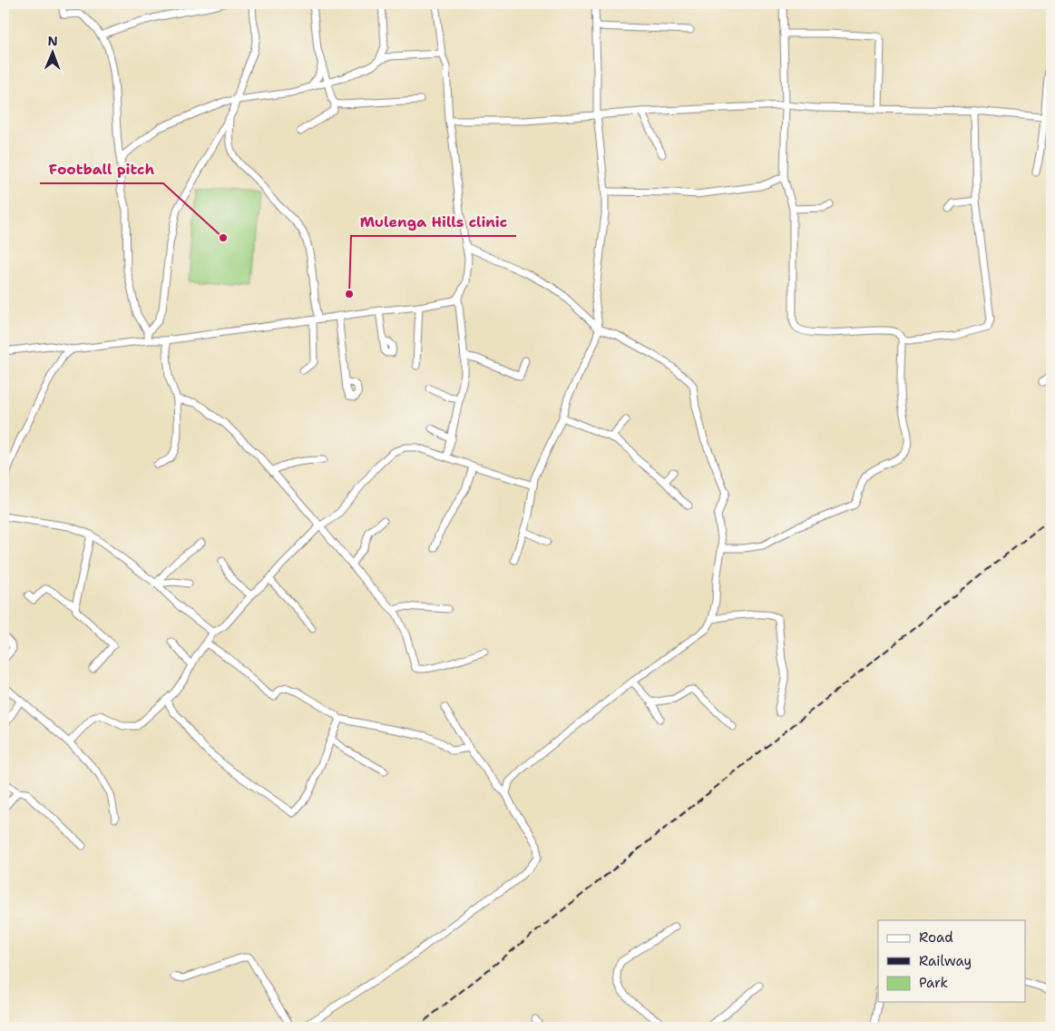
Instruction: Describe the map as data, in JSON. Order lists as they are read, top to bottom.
{
  "places": ["Football pitch", "Mulenga Hills clinic"],
  "legend": ["Road", "Railway", "Park"],
  "north": "top"
}
